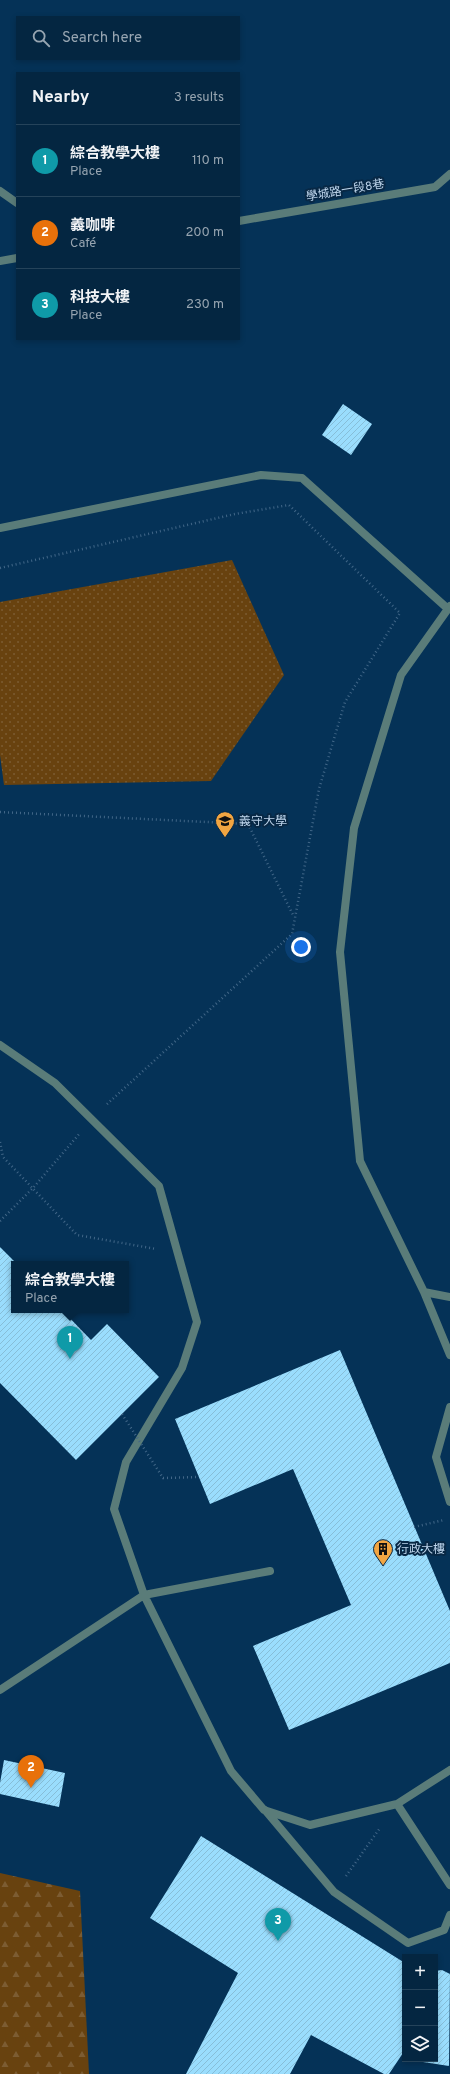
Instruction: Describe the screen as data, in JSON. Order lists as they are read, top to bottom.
{
  "streets": {
    "street": ["學城路一段8巷"]
  },
  "places": {
    "school or university": ["義守大學"],
    "building": ["行政大樓"]
  },
  "page": {
    "search": "Search here",
    "heading": ["Nearby", "3 results"],
    "list": [
      {
        "mark": "1",
        "name": "綜合教學大樓",
        "note": "Place",
        "value": "110 m"
      },
      {
        "mark": "2",
        "name": "義咖啡",
        "note": "Café",
        "value": "200 m"
      },
      {
        "mark": "3",
        "name": "科技大樓",
        "note": "Place",
        "value": "230 m"
      }
    ],
    "popup": ["綜合教學大樓", "Place"],
    "pins": ["1", "2", "3"],
    "map_buttons": ["+", "−"]
  }
}
